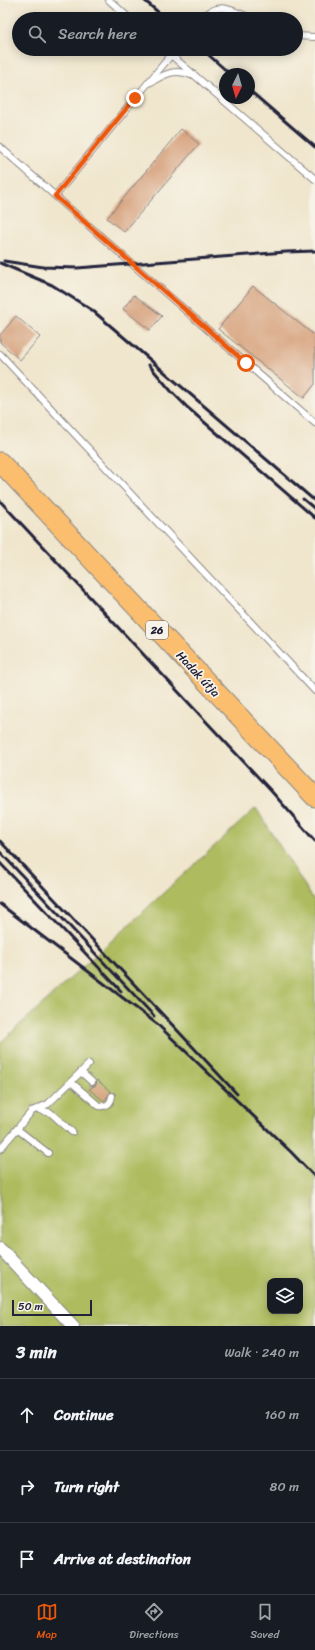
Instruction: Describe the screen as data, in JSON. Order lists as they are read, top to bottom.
{
  "streets": {
    "main road": ["26", "Hadak útja"]
  },
  "scale_bar": "50 m",
  "north": "bottom",
  "page": {
    "search": "Search here",
    "scale": "50 m",
    "heading": ["3 min", "Walk · 240 m"],
    "list": [
      ["Continue", "160 m"],
      ["Turn right", "80 m"],
      "Arrive at destination"
    ],
    "nav": ["Map", "Directions", "Saved"]
  }
}
